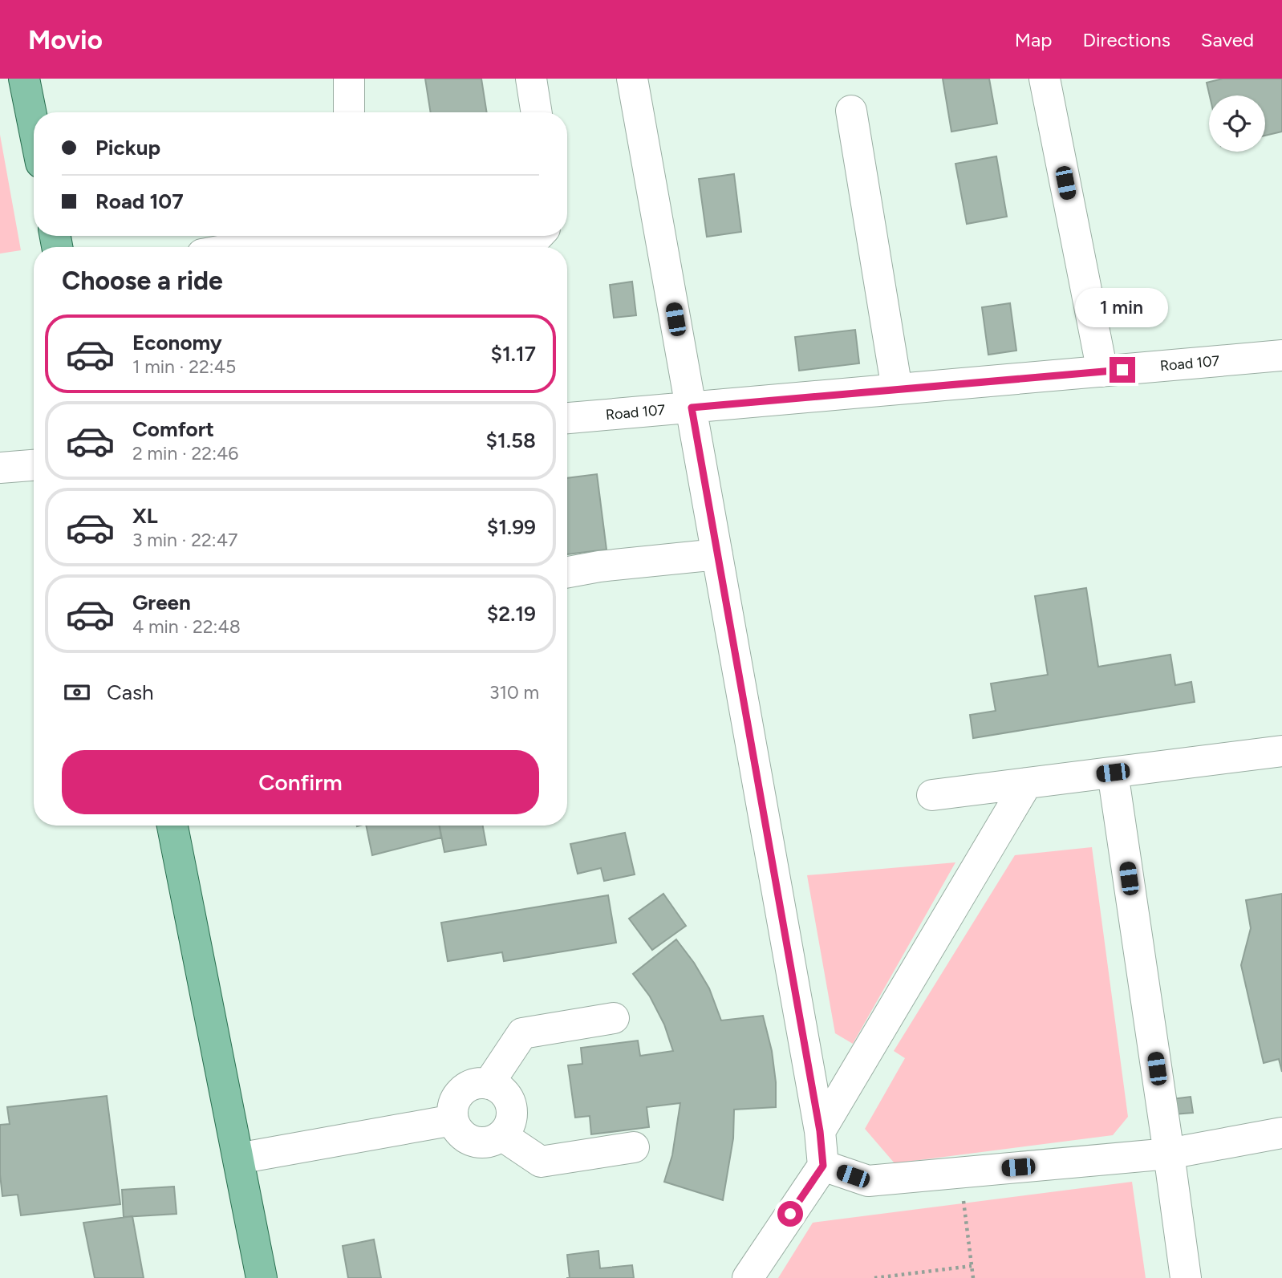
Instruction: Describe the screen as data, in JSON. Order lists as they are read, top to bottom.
{
  "streets": {
    "street": ["Road 107"]
  },
  "page": {
    "header": "Movio",
    "nav": ["Map", "Directions", "Saved"],
    "banner": ["Pickup", "Road 107"],
    "heading": "Choose a ride",
    "bubble": "1 min",
    "list": [
      {
        "name": "Economy",
        "note": "1 min · 22:45",
        "value": "$1.17"
      },
      {
        "name": "Comfort",
        "note": "2 min · 22:46",
        "value": "$1.58"
      },
      {
        "name": "XL",
        "note": "3 min · 22:47",
        "value": "$1.99"
      },
      {
        "name": "Green",
        "note": "4 min · 22:48",
        "value": "$2.19"
      }
    ],
    "pay": ["Cash", "310 m"],
    "buttons": "Confirm"
  }
}
